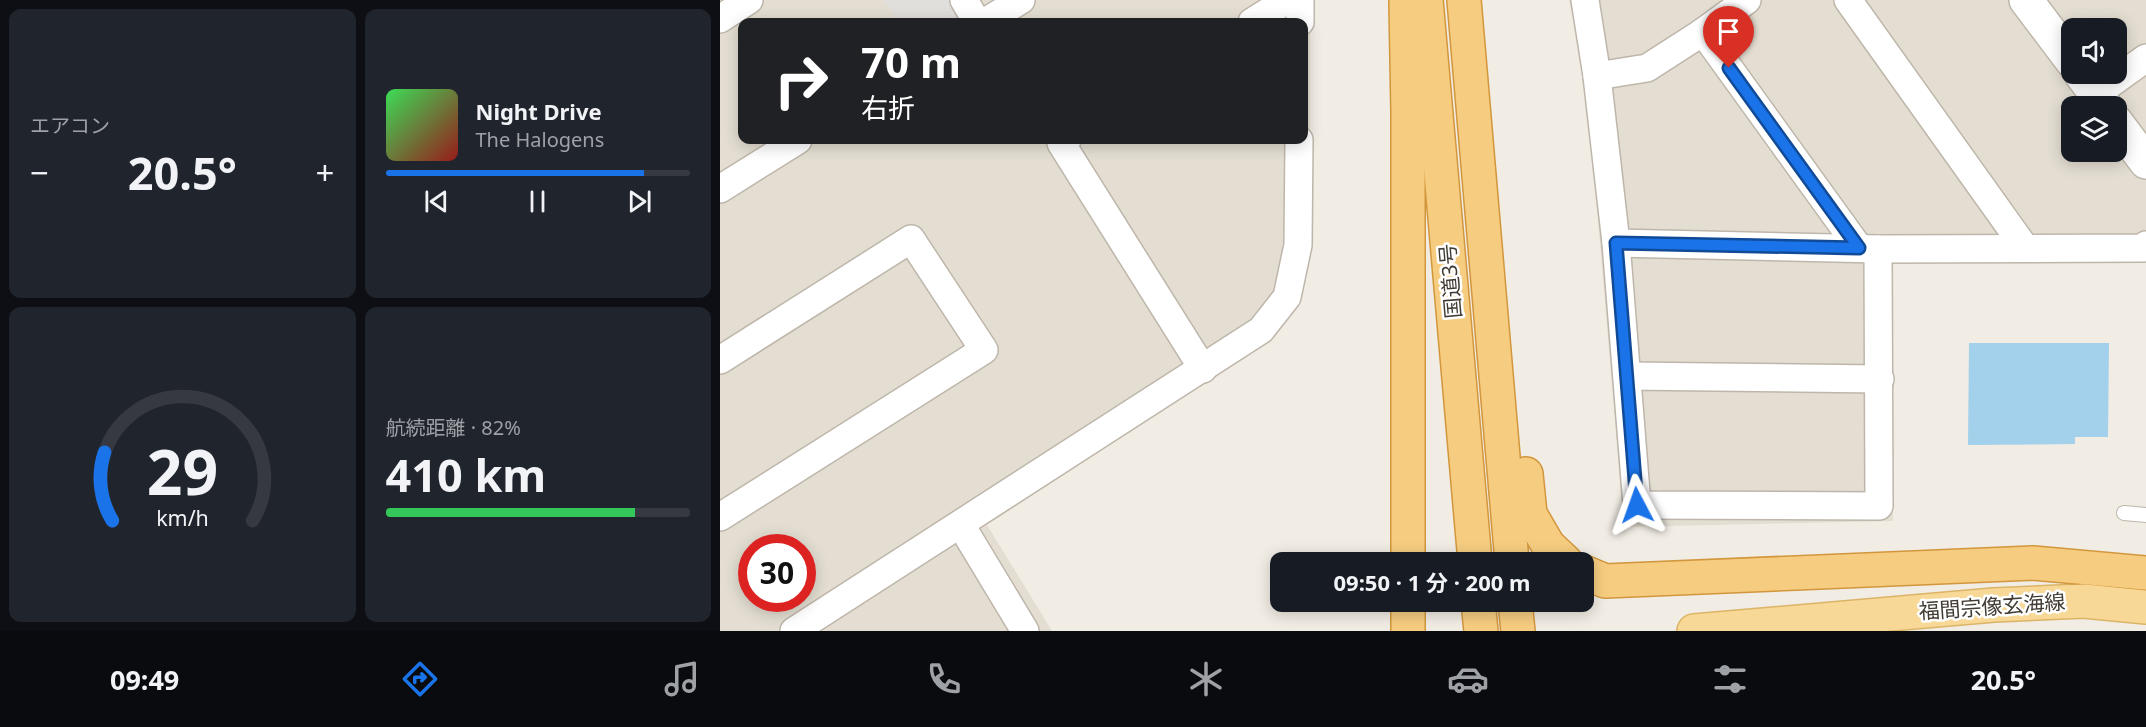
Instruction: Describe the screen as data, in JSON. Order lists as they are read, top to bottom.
{
  "streets": {
    "highway": ["国道3号"],
    "main road": ["福間宗像玄海線"]
  },
  "page": {
    "tile": [
      "エアコン",
      ["航続距離 · 82%", "410 km"]
    ],
    "turn": ["70 m", "右折"],
    "song": ["Night Drive", "The Halogens"],
    "heat": ["−", "20.5°", "+"],
    "limit": "30",
    "trip": "09:50 · 1 分 · 200 m",
    "tabs": ["09:49", "20.5°"],
    "gauge": ["29", "km/h"]
  }
}
